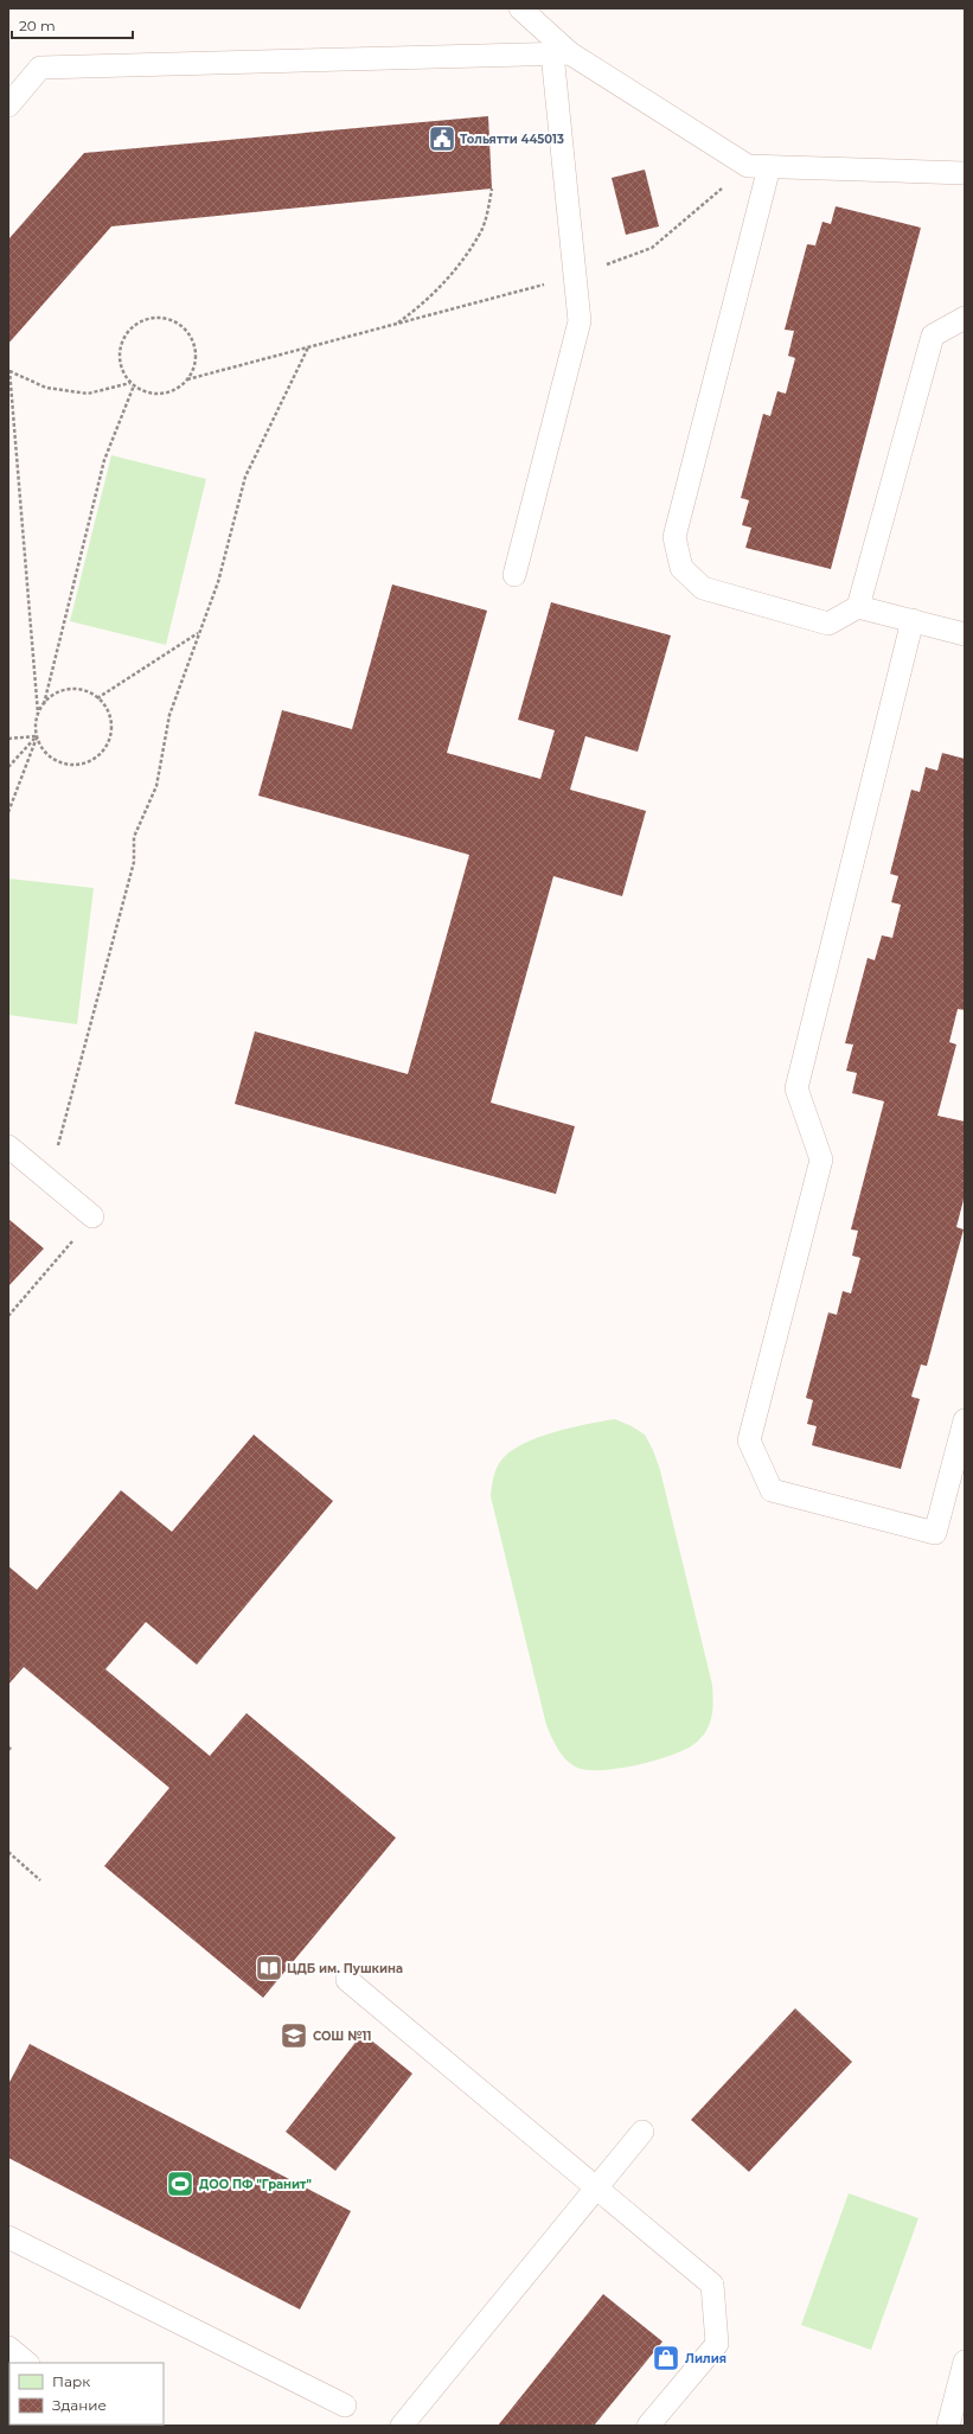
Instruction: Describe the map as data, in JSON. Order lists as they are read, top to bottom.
{
  "places": {
    "public building": ["Тольятти 445013"],
    "library": ["ЦДБ им. Пушкина"],
    "school or university": ["СОШ №11"],
    "sports": ["ДОО ПФ \"Гранит\""],
    "shop": ["Лилия"]
  },
  "legend": ["Парк", "Здание"],
  "scale_bar": "20 m"
}
